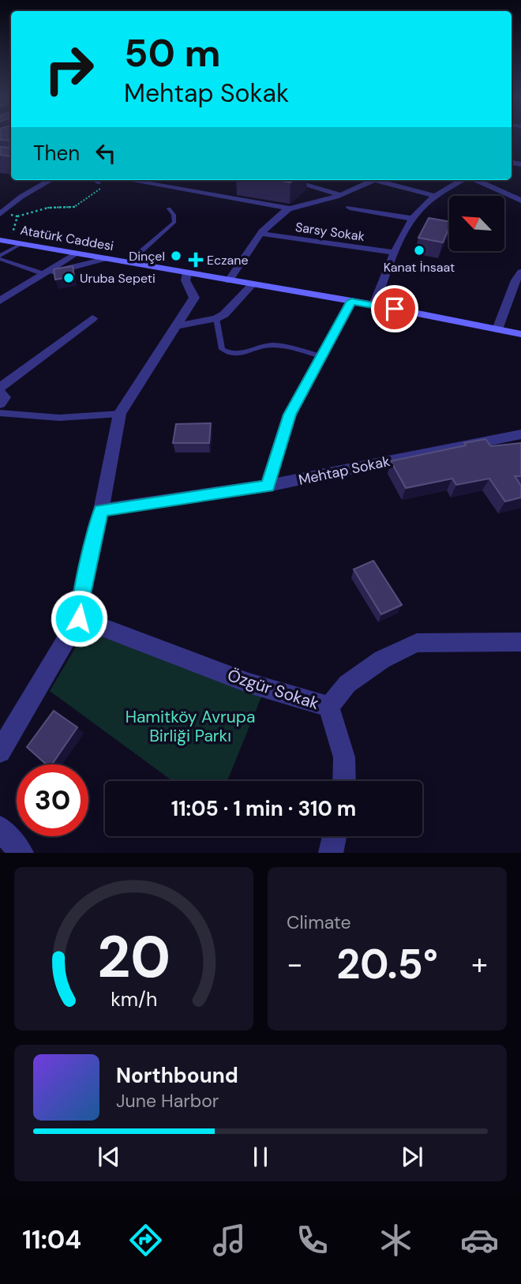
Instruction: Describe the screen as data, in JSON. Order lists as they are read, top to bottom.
{
  "streets": {
    "street": [
      "Sarsy Sokak",
      "Atatürk Caddesi",
      "Mehtap Sokak",
      "Özgür Sokak"
    ]
  },
  "parks": ["Hamitköy Avrupa Birliği Parkı"],
  "places": {
    "other": ["Kanat İnsaat", "Dinçel", "Uruba Sepeti"],
    "health": ["Eczane"]
  },
  "north": "top left",
  "page": {
    "turn": ["50 m", "Mehtap Sokak"],
    "then": "Then",
    "limit": "30",
    "trip": "11:05 · 1 min · 310 m",
    "tile": "Climate",
    "heat": ["−", "20.5°", "+"],
    "song": ["Northbound", "June Harbor"],
    "tabs": "11:04",
    "gauge": ["20", "km/h"]
  }
}
